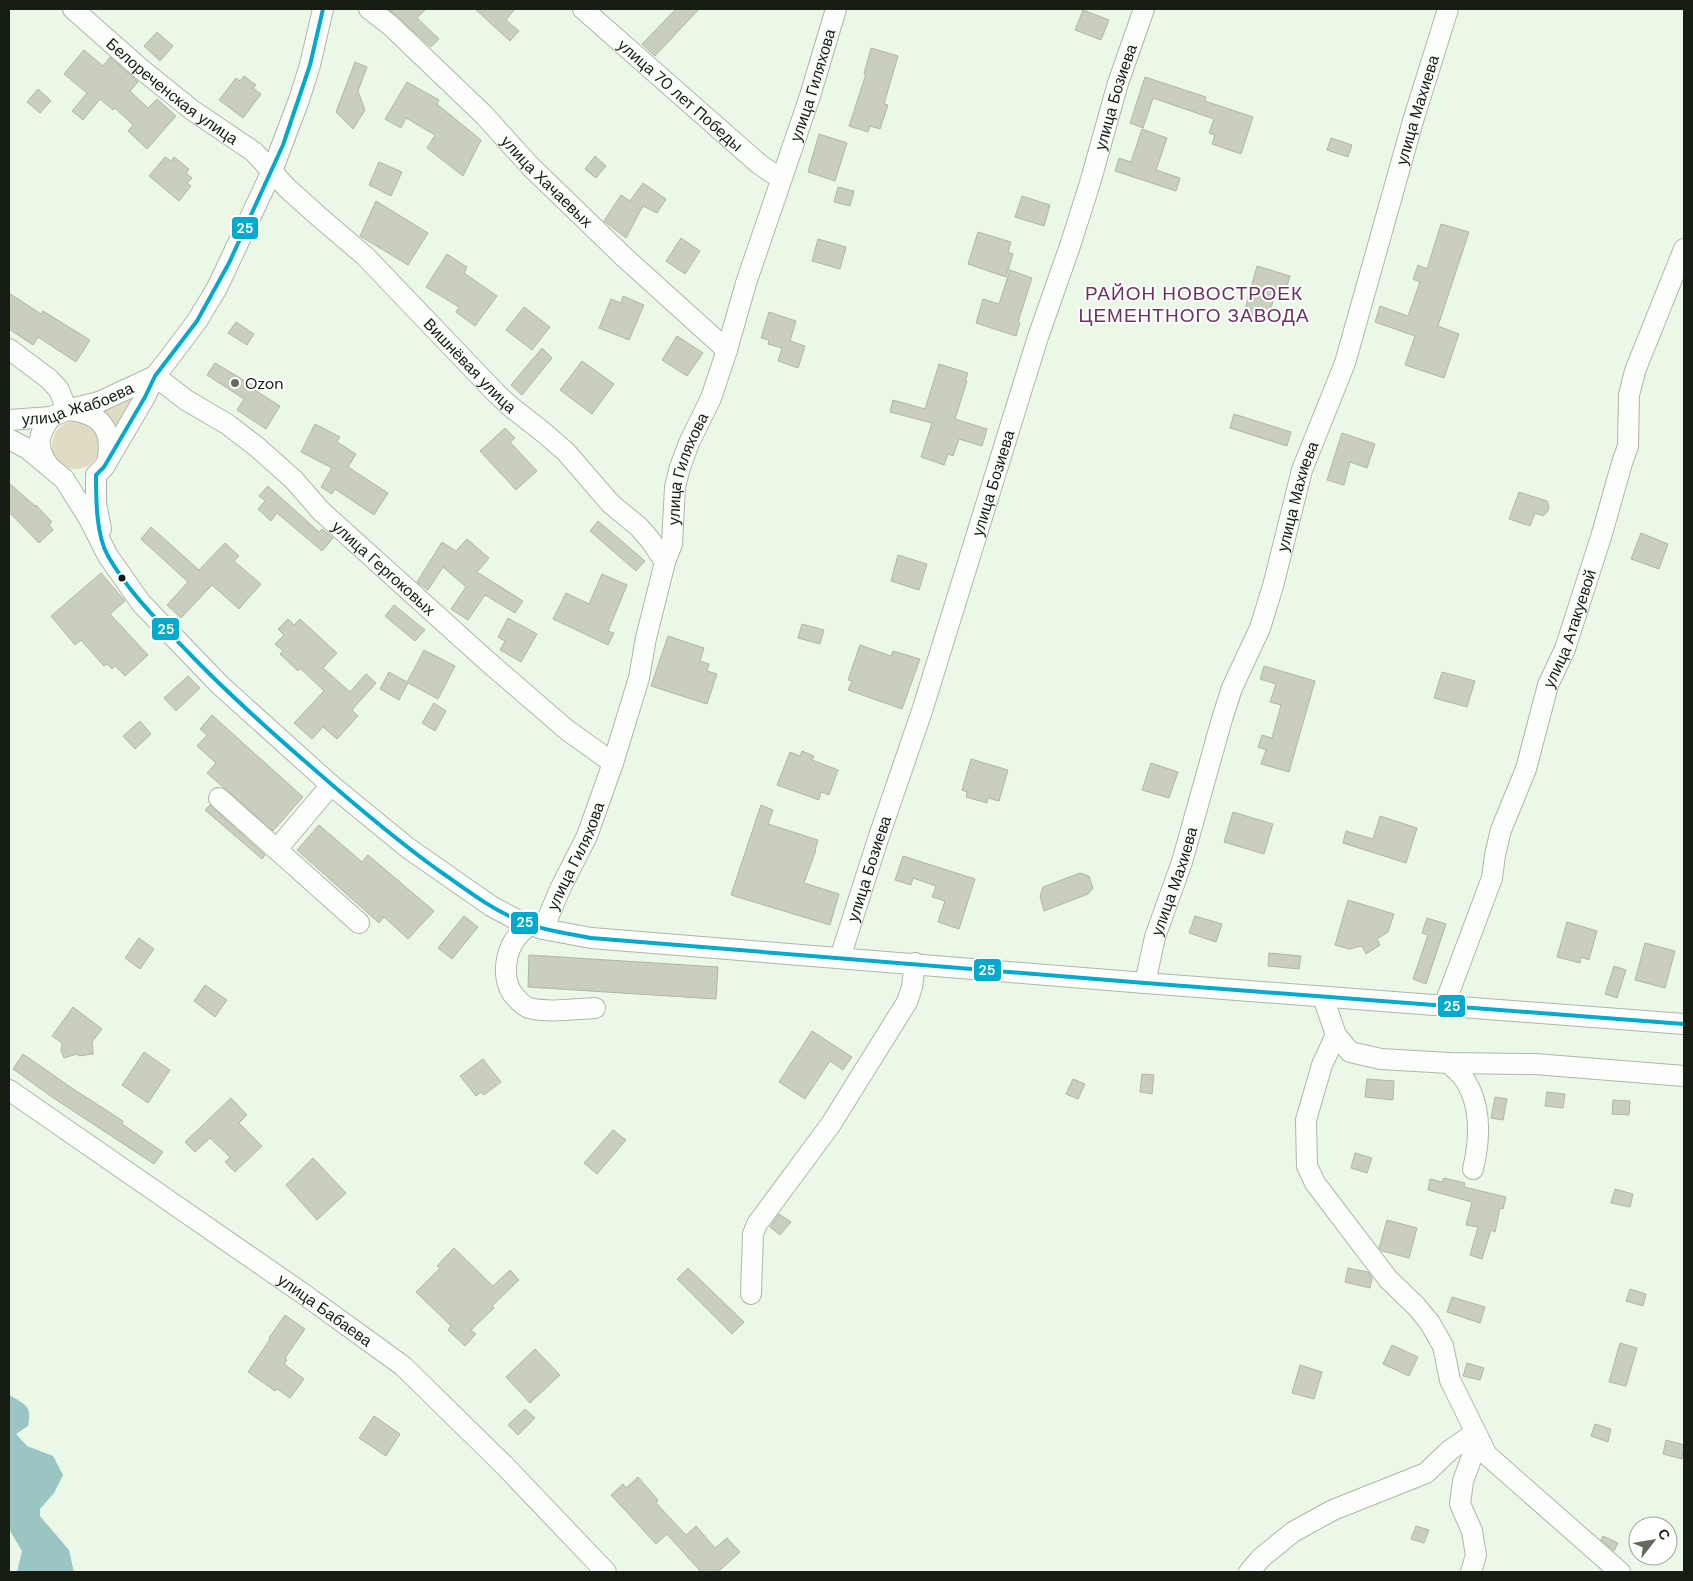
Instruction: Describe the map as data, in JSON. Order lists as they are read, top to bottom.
{
  "streets": {
    "street": [
      "улица Гиляхова",
      "Белореченская улица",
      "улица 70 лет Победы",
      "улица Бозиева",
      "улица Махиева",
      "улица Хачаевых",
      "Вишнёвая улица",
      "улица Жабоева",
      "улица Гергоковых",
      "улица Атакуевой",
      "улица Бабаева"
    ]
  },
  "crossings": [
    ["улица Гиляхова", "улица 70 лет Победы"],
    ["улица Гиляхова", "улица Хачаевых"],
    ["улица Гиляхова", "Вишнёвая улица"],
    ["улица Гиляхова", "улица Гергоковых"],
    ["Белореченская улица", "Вишнёвая улица"],
    ["Белореченская улица", "улица Жабоева"],
    ["Вишнёвая улица", "улица Жабоева"],
    ["улица Жабоева", "улица Гергоковых"]
  ],
  "districts": ["РАЙОН НОВОСТРОЕК ЦЕМЕНТНОГО ЗАВОДА"],
  "places": ["Ozon"],
  "lines": ["transit line 25"],
  "north": "top right"
}
